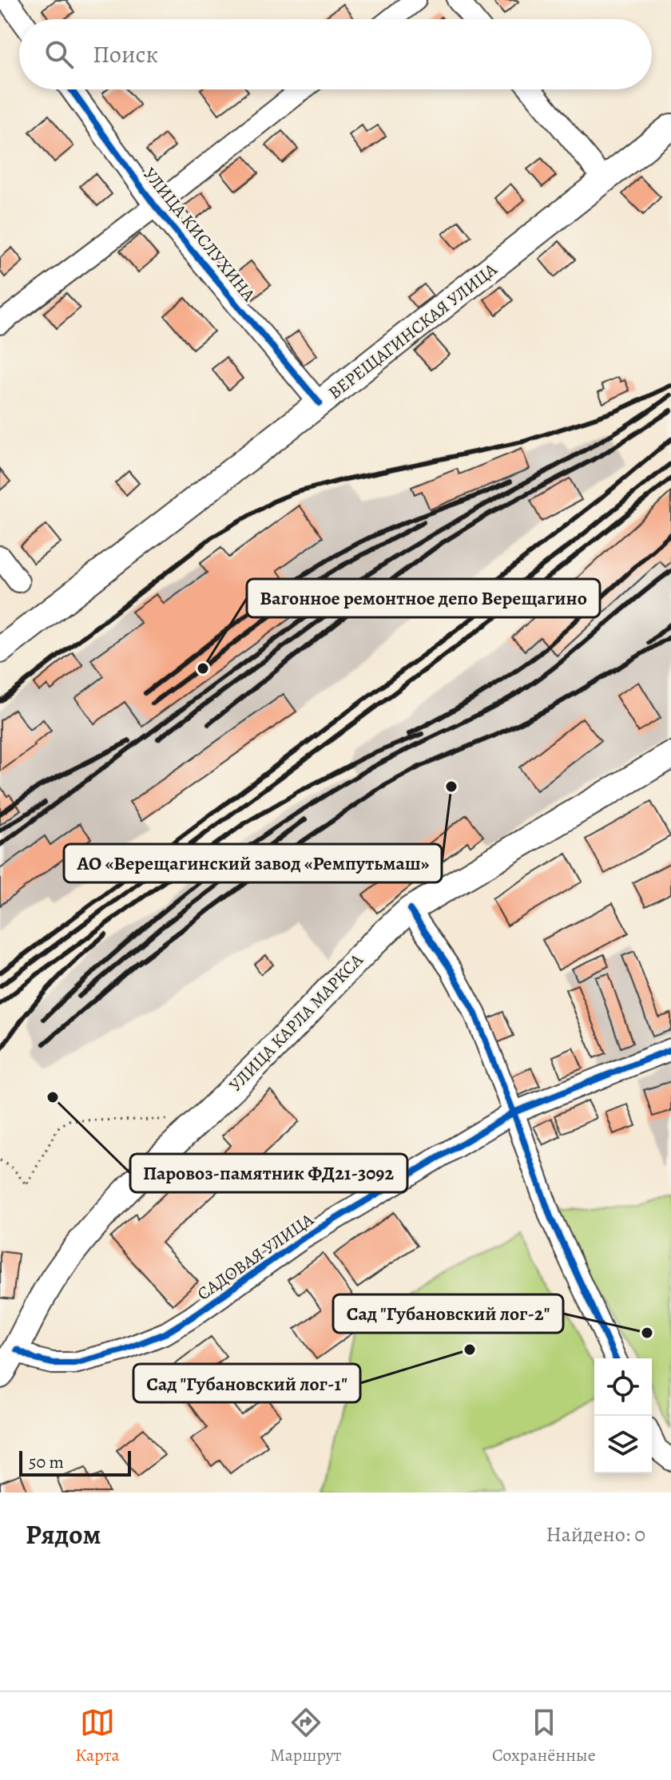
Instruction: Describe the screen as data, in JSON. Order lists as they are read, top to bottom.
{
  "streets": {
    "main road": ["ВЕРЕЩАГИНСКАЯ УЛИЦА", "УЛИЦА КАРЛА МАРКСА"],
    "street": ["УЛИЦА КИСЛУХИНА", "САДОВАЯ УЛИЦА"]
  },
  "crossings": [
    ["УЛИЦА КИСЛУХИНА", "ВЕРЕЩАГИНСКАЯ УЛИЦА"],
    ["УЛИЦА КАРЛА МАРКСА", "САДОВАЯ УЛИЦА"]
  ],
  "places": [
    "Вагонное ремонтное депо Верещагино",
    "АО «Верещагинский завод «Ремпутьмаш»",
    "Паровоз-памятник ФД21-3092",
    "Сад \"Губановский лог-2\"",
    "Сад \"Губановский лог-1\""
  ],
  "scale_bar": "50 m",
  "page": {
    "search": "Поиск",
    "scale": "50 m",
    "heading": ["Рядом", "Найдено: 0"],
    "nav": ["Карта", "Маршрут", "Сохранённые"]
  }
}
